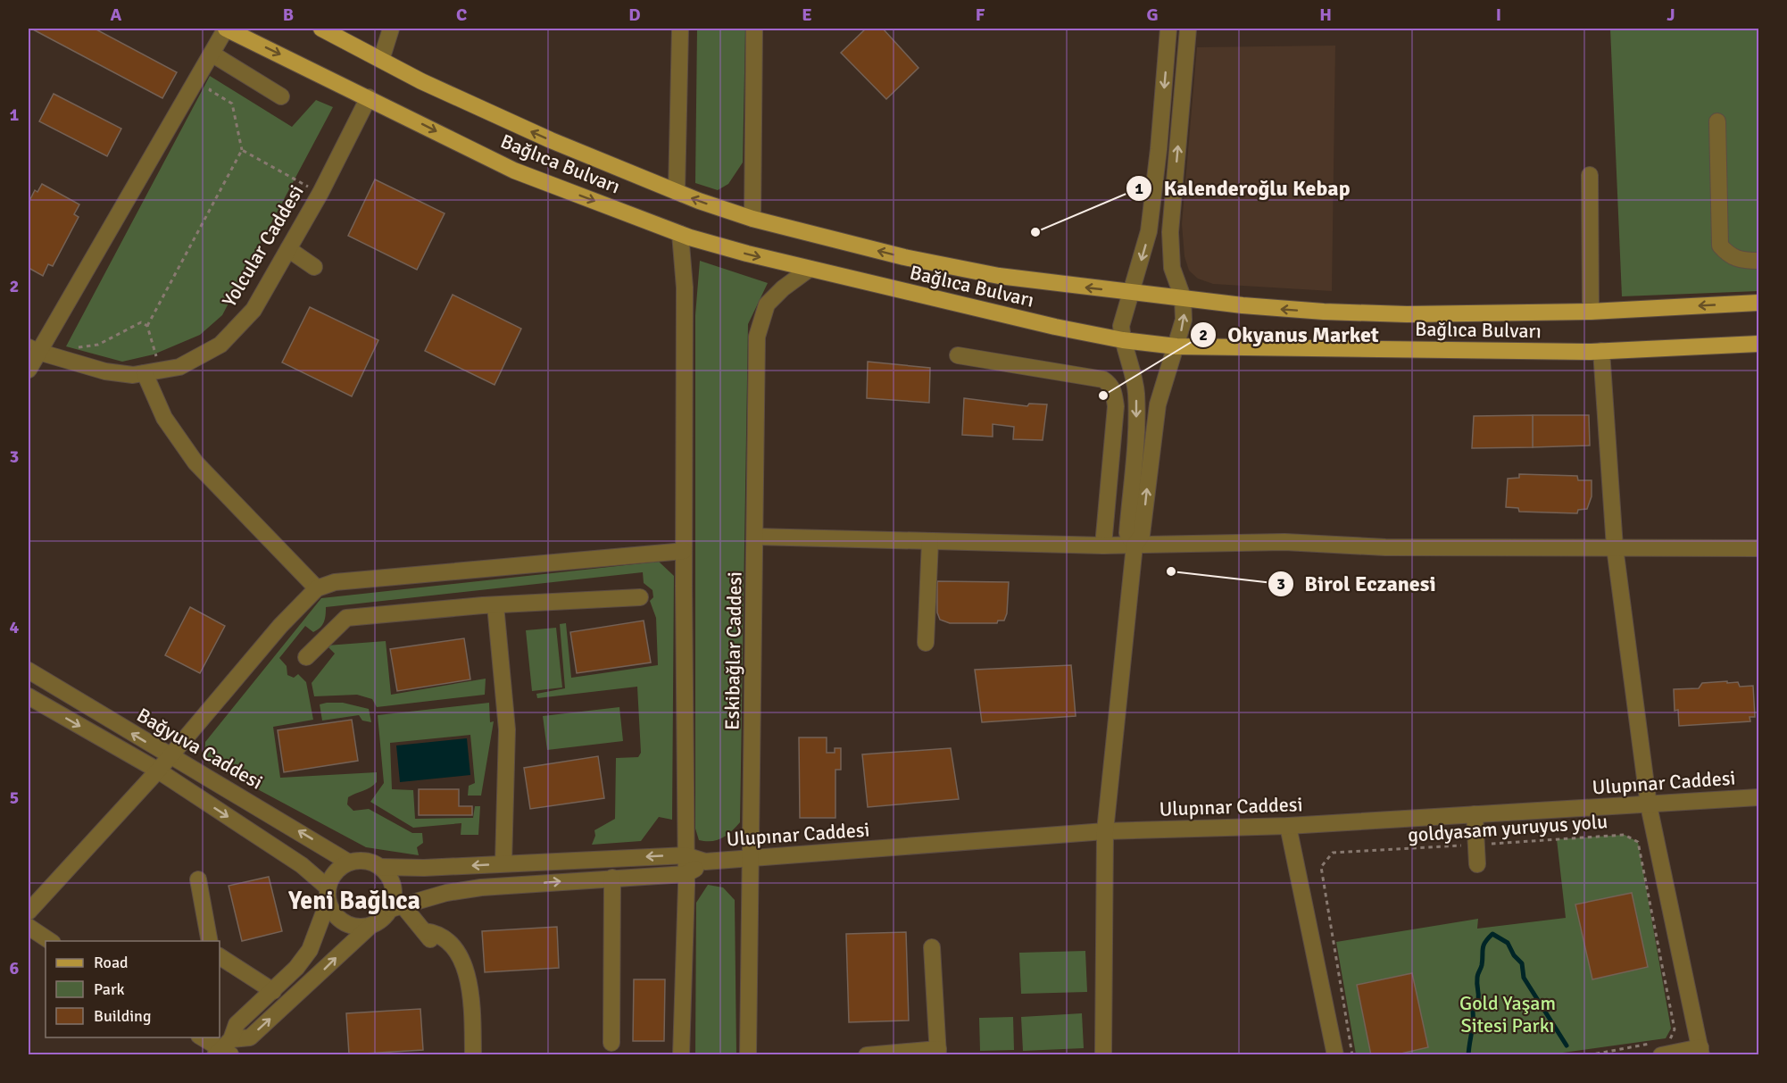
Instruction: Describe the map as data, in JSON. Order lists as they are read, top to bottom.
{
  "streets": {
    "main road": ["Bağlıca Bulvarı"],
    "street": [
      "Yolcular Caddesi",
      "Eskibağlar Caddesi",
      "Bağyuva Caddesi",
      "Ulupınar Caddesi"
    ],
    "path": ["goldyasam yuruyus yolu"]
  },
  "crossings": [
    ["Bağlıca Bulvarı", "Yolcular Caddesi"],
    ["Bağlıca Bulvarı", "Eskibağlar Caddesi"],
    ["Eskibağlar Caddesi", "Ulupınar Caddesi"],
    ["Bağyuva Caddesi", "Ulupınar Caddesi"]
  ],
  "districts": ["Yeni Bağlıca"],
  "parks": ["Gold Yaşam Sitesi Parkı"],
  "places": ["Kalenderoğlu Kebap", "Okyanus Market", "Birol Eczanesi"],
  "legend": ["Road", "Park", "Building"],
  "grid": {
    "columns": [
      "A",
      "B",
      "C",
      "D",
      "E",
      "F",
      "G",
      "H",
      "I",
      "J"
    ],
    "rows": [
      "1",
      "2",
      "3",
      "4",
      "5",
      "6"
    ]
  }
}
